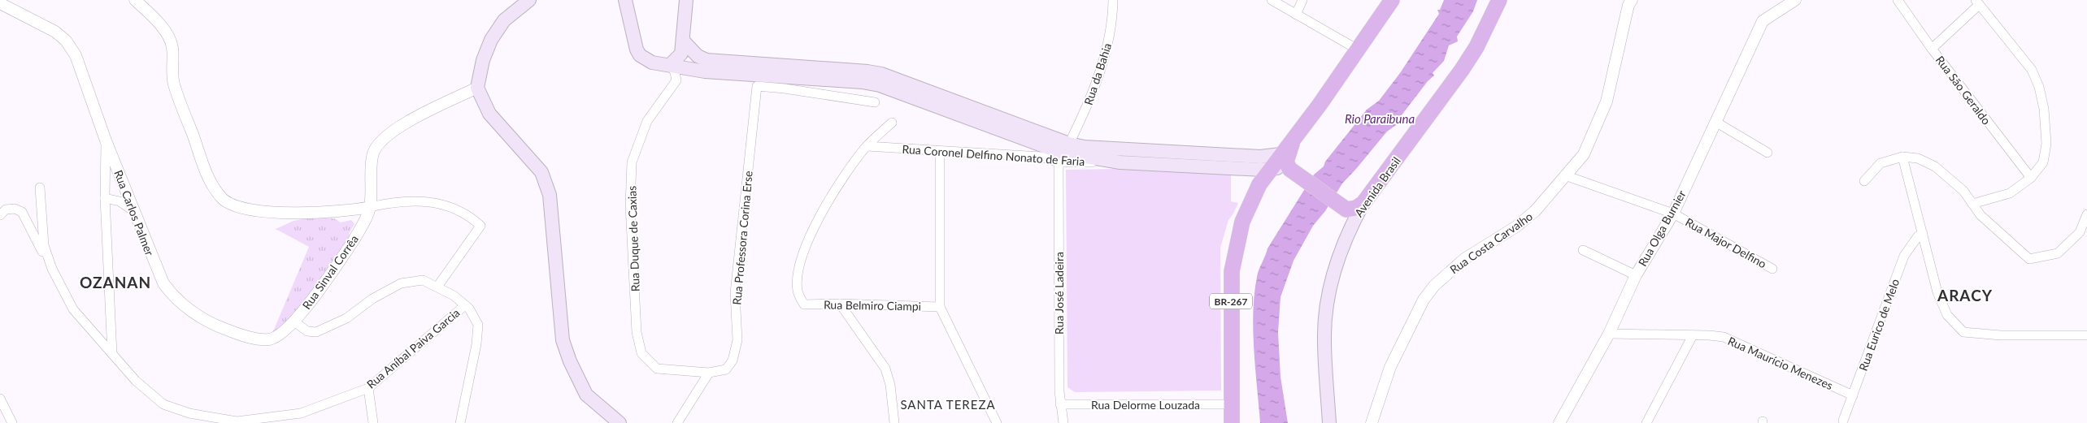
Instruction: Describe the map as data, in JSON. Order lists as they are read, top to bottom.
{
  "streets": {
    "highway": ["Avenida Brasil", "BR-267"],
    "main road": ["Rua Coronel Delfino Nonato de Faria"],
    "street": [
      "Rua da Bahia",
      "Rua São Geraldo",
      "Rua Carlos Palmer",
      "Rua Olga Burnier",
      "Rua Professora Corina Erse",
      "Rua Duque de Caxias",
      "Rua Costa Carvalho",
      "Rua Major Delfino",
      "Rua Sinval Corrêa",
      "Rua José Ladeira",
      "Rua Belmiro Ciampi",
      "Rua Eurico de Melo",
      "Rua Aníbal Paiva Garcia",
      "Rua Maurício Menezes",
      "Rua Delorme Louzada"
    ]
  },
  "crossings": [
    ["Rua da Bahia", "Rua Coronel Delfino Nonato de Faria"],
    ["Rua da Bahia", "Rua José Ladeira"],
    ["Rua Coronel Delfino Nonato de Faria", "Rua José Ladeira"],
    ["Rua Coronel Delfino Nonato de Faria", "BR-267"],
    ["Rua Coronel Delfino Nonato de Faria", "Rua Belmiro Ciampi"],
    ["Rua Carlos Palmer", "Rua Sinval Corrêa"],
    ["Rua Olga Burnier", "Rua Major Delfino"],
    ["Rua Olga Burnier", "Rua Maurício Menezes"],
    ["Rua Professora Corina Erse", "Rua Duque de Caxias"],
    ["Rua Costa Carvalho", "Rua Major Delfino"],
    ["Rua José Ladeira", "Rua Delorme Louzada"],
    ["BR-267", "Rua Delorme Louzada"],
    ["Rua Eurico de Melo", "Rua Maurício Menezes"]
  ],
  "districts": ["OZANAN", "ARACY", "SANTA TEREZA"],
  "water": ["Rio Paraibuna"]
}
